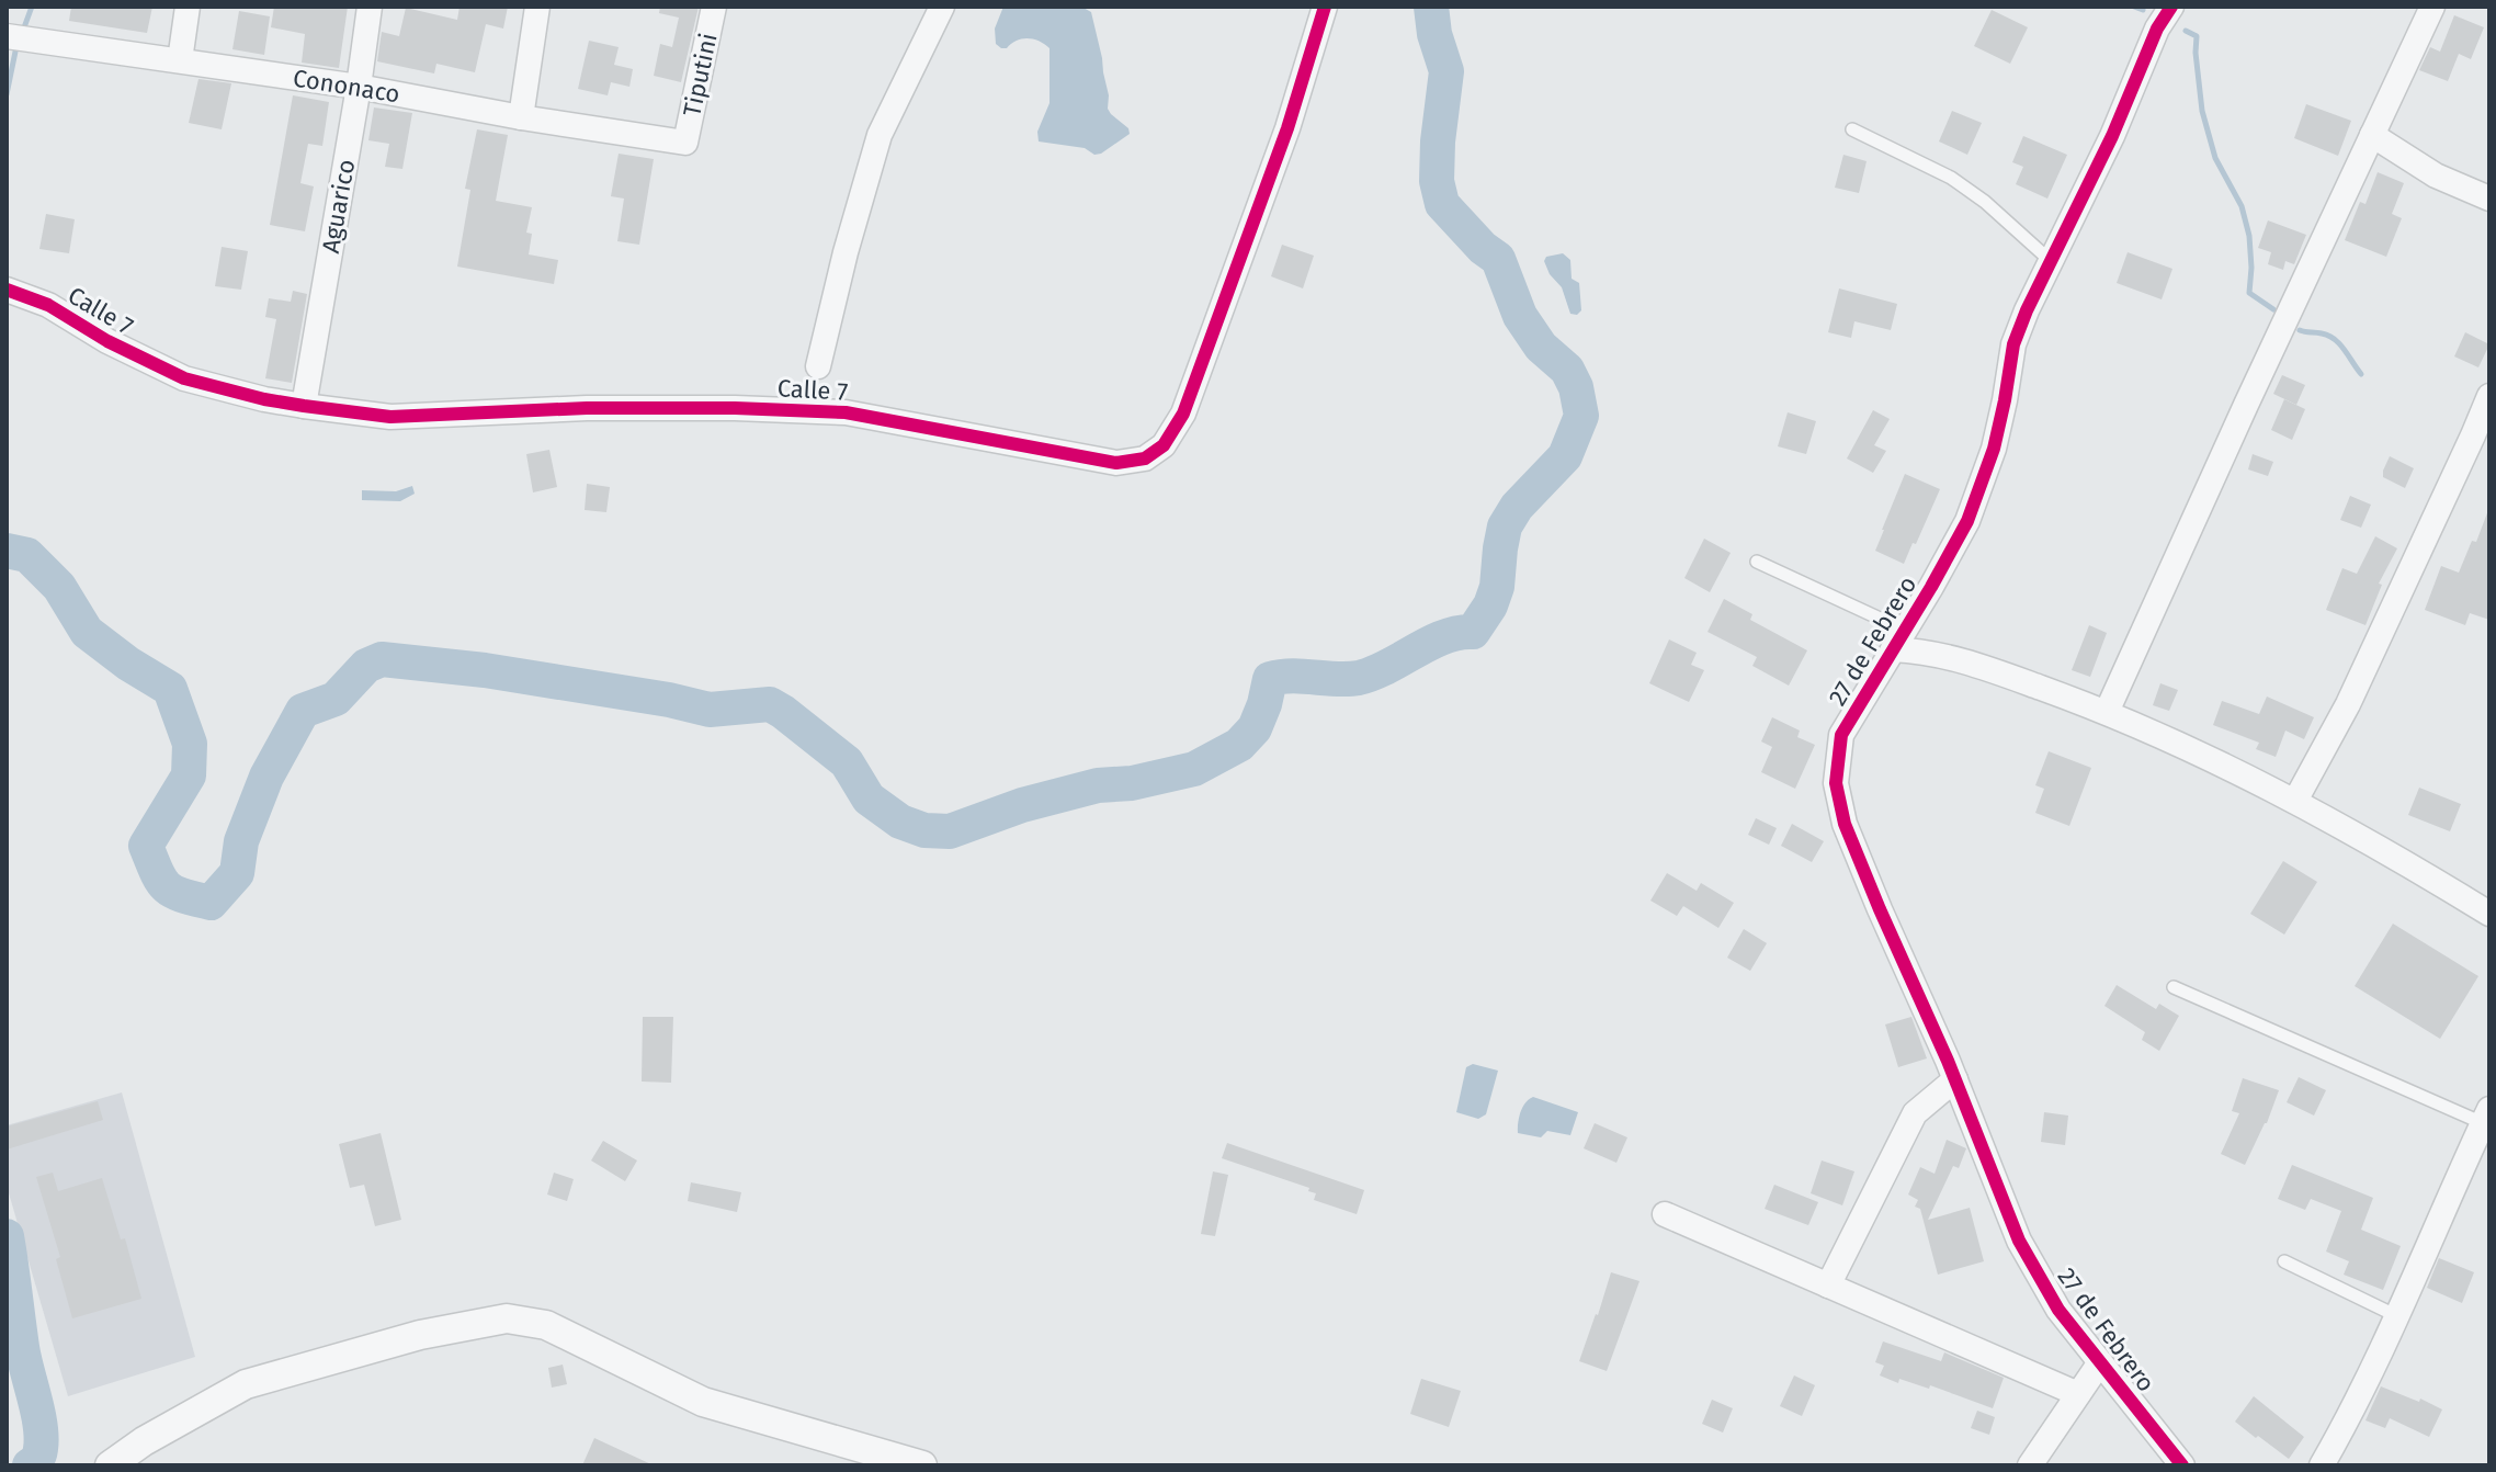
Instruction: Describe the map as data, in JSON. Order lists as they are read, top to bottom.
{
  "streets": {
    "street": [
      "Tiputini",
      "Cononaco",
      "Aguarico",
      "Calle 7",
      "27 de Febrero"
    ]
  },
  "crossings": [
    ["Tiputini", "Cononaco"],
    ["Cononaco", "Aguarico"],
    ["Aguarico", "Calle 7"]
  ]
}
